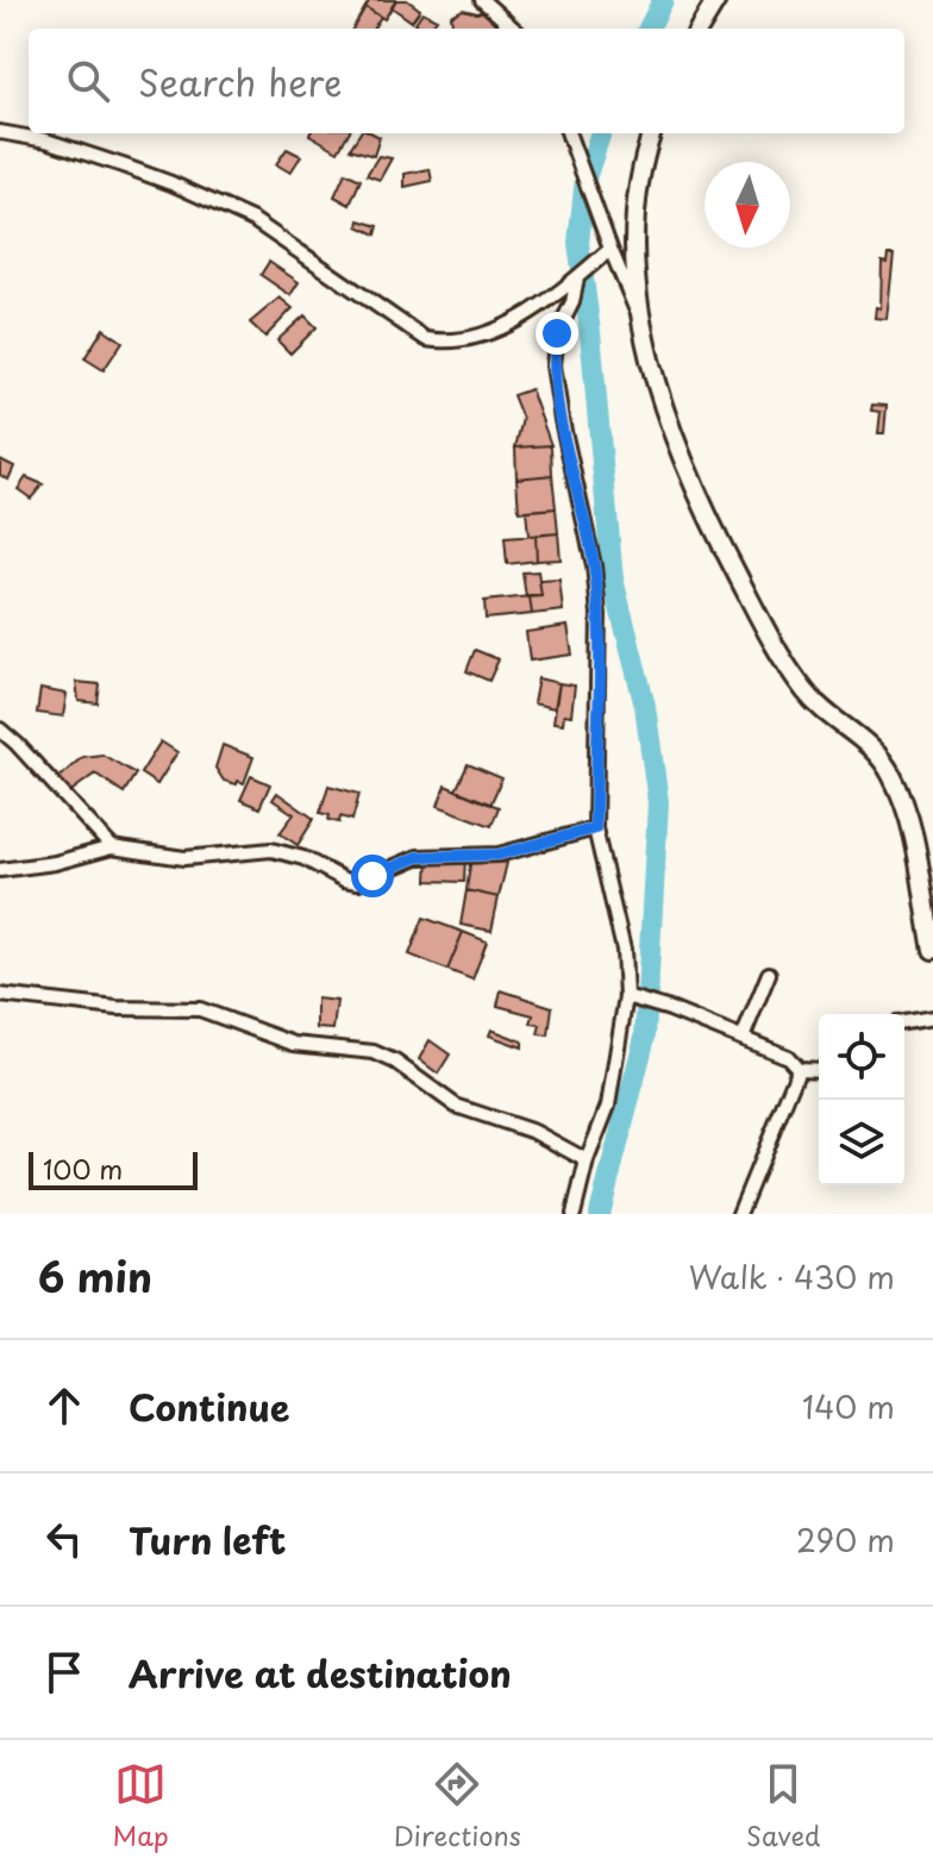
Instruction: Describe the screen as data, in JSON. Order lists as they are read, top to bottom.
{
  "scale_bar": "100 m",
  "north": "bottom",
  "page": {
    "search": "Search here",
    "scale": "100 m",
    "heading": ["6 min", "Walk · 430 m"],
    "list": [
      ["Continue", "140 m"],
      ["Turn left", "290 m"],
      "Arrive at destination"
    ],
    "nav": ["Map", "Directions", "Saved"]
  }
}
